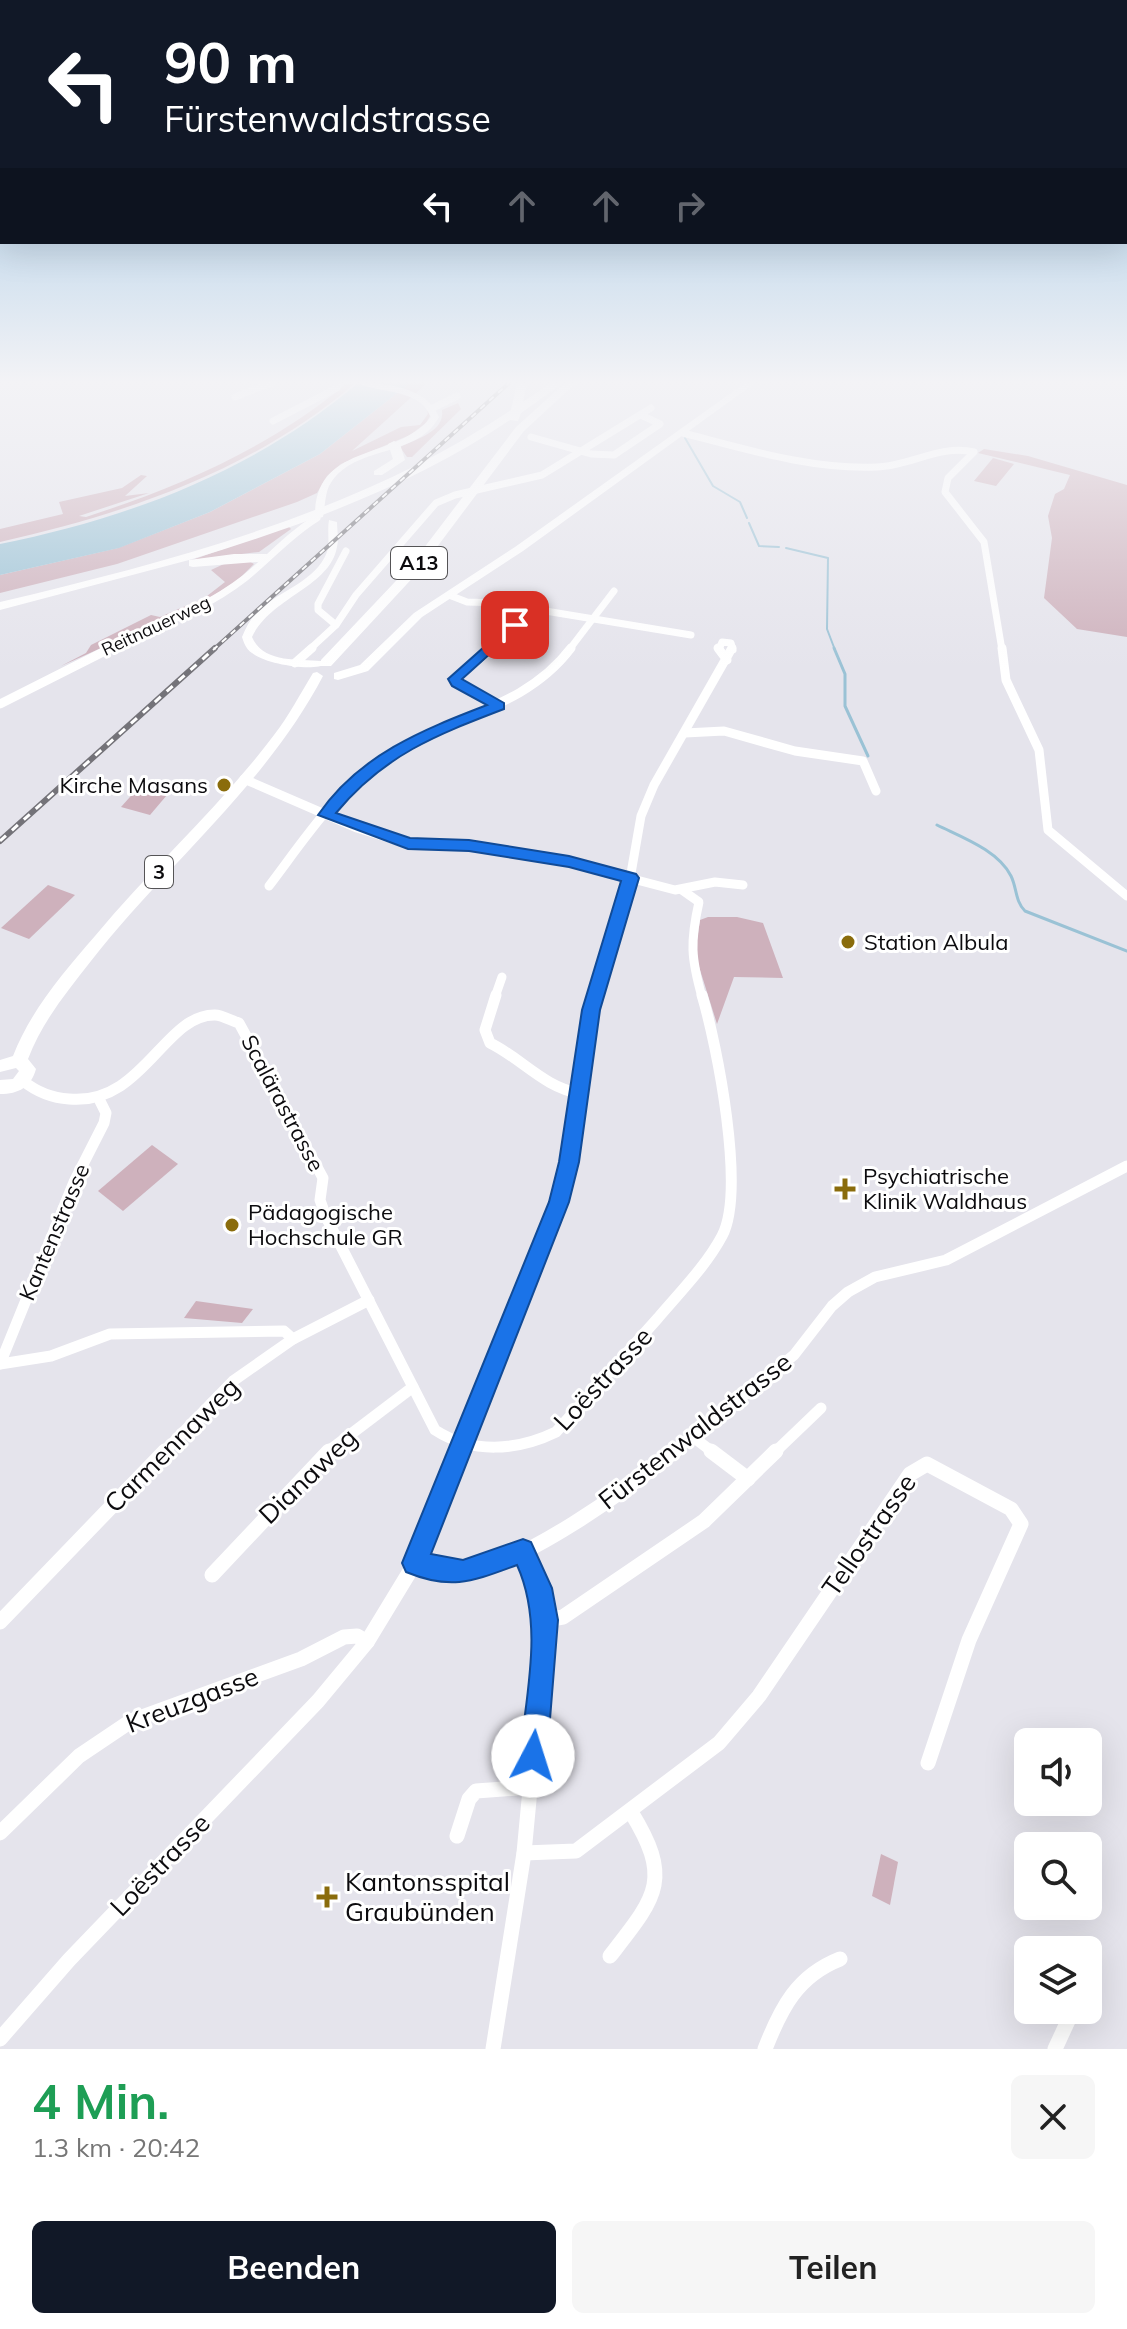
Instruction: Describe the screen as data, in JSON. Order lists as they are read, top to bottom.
{
  "streets": {
    "highway": ["A13"],
    "main road": ["3"],
    "street": [
      "Reitnauerweg",
      "Scalärastrasse",
      "Kantenstrasse",
      "Loëstrasse",
      "Fürstenwaldstrasse",
      "Carmennaweg",
      "Dianaweg",
      "Tellostrasse",
      "Kreuzgasse"
    ]
  },
  "crossings": [
    ["A13", "3"],
    ["Scalärastrasse", "Kantenstrasse"],
    ["Scalärastrasse", "Loëstrasse"],
    ["Scalärastrasse", "Carmennaweg"],
    ["Scalärastrasse", "Dianaweg"],
    ["Loëstrasse", "Fürstenwaldstrasse"],
    ["Loëstrasse", "Kreuzgasse"]
  ],
  "places": {
    "other": ["Kirche Masans", "Station Albula", "Pädagogische Hochschule GR"],
    "health": ["Psychiatrische Klinik Waldhaus", "Kantonsspital Graubünden"]
  },
  "page": {
    "turn": ["90 m", "Fürstenwaldstrasse"],
    "heading": ["4 Min.", "1.3 km · 20:42"],
    "buttons": ["Beenden", "Teilen"]
  }
}
